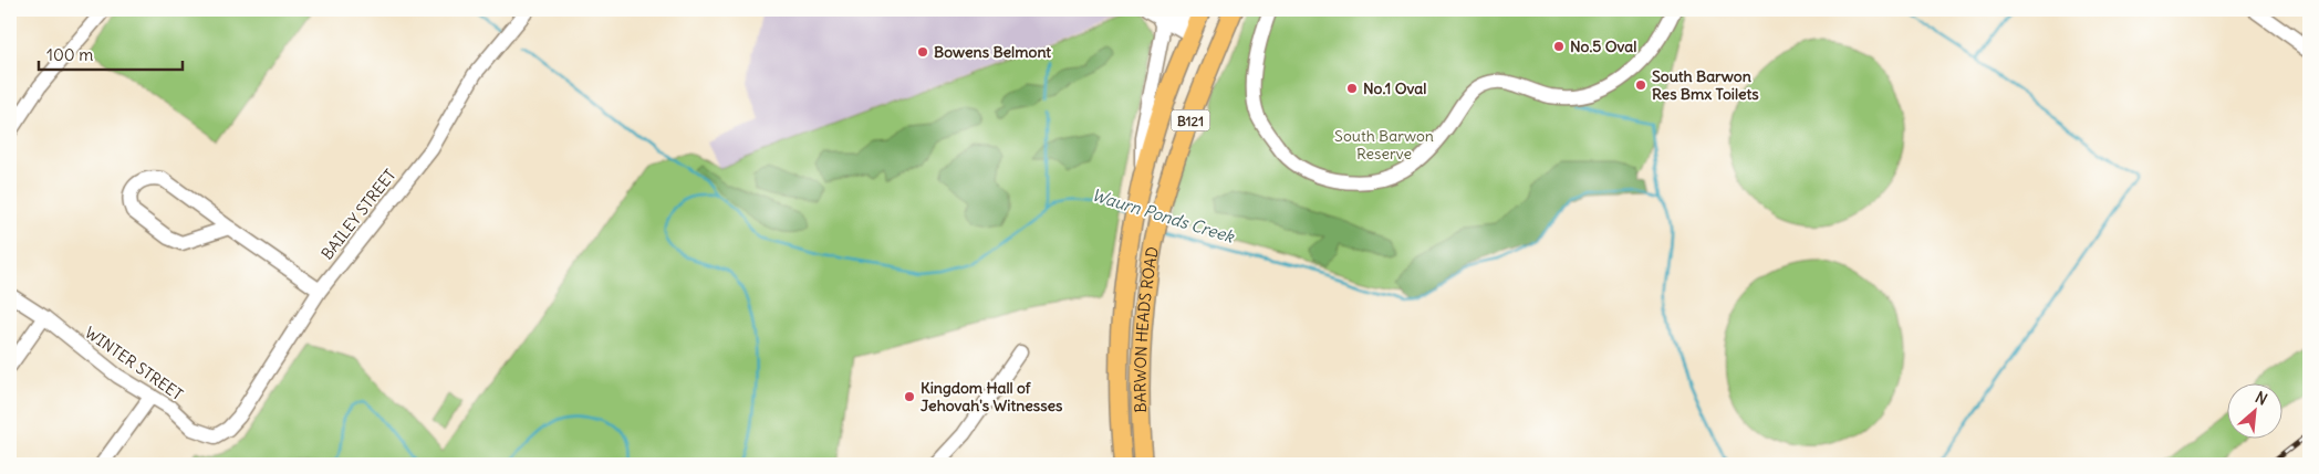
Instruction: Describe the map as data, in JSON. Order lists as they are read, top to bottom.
{
  "streets": {
    "main road": ["B121", "BARWON HEADS ROAD"],
    "street": ["BAILEY STREET", "WINTER STREET"]
  },
  "crossings": [
    ["BAILEY STREET", "WINTER STREET"]
  ],
  "water": ["Waurn Ponds Creek"],
  "parks": ["South Barwon Reserve"],
  "places": [
    "No.5 Oval",
    "Bowens Belmont",
    "South Barwon Res Bmx Toilets",
    "No.1 Oval",
    "Kingdom Hall of Jehovah's Witnesses"
  ],
  "scale_bar": "100 m",
  "north": "top right"
}
